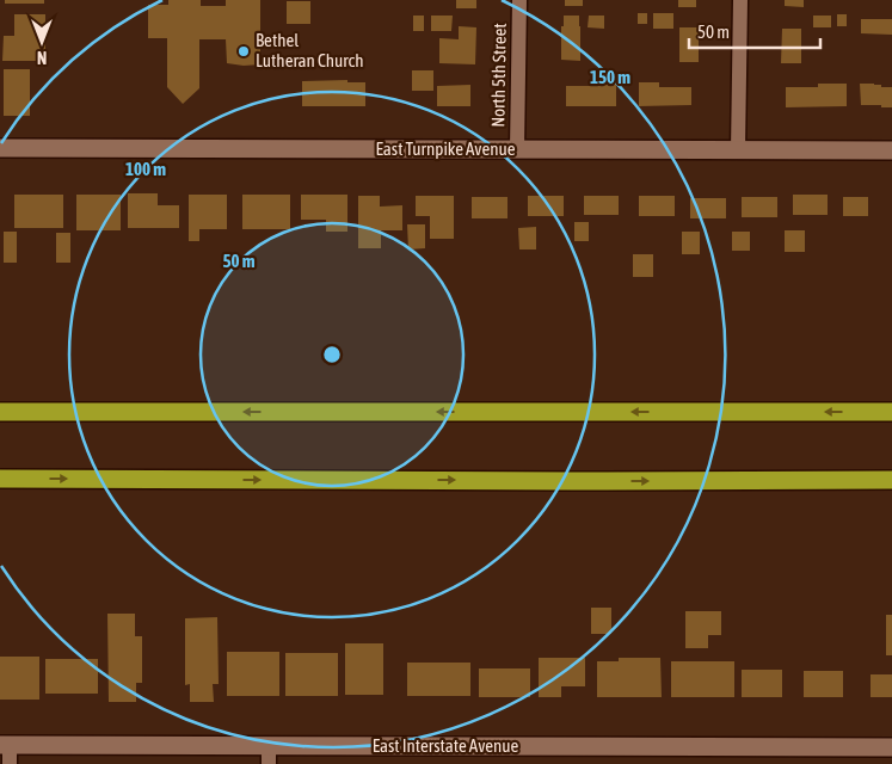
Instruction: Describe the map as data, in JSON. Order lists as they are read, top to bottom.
{
  "streets": {
    "street": ["North 5th Street", "East Turnpike Avenue", "East Interstate Avenue"]
  },
  "crossings": [
    ["North 5th Street", "East Turnpike Avenue"]
  ],
  "places": ["Bethel Lutheran Church"],
  "scale_bar": "50 m",
  "north": "bottom",
  "rings": ["150 m", "100 m", "50 m"]
}
